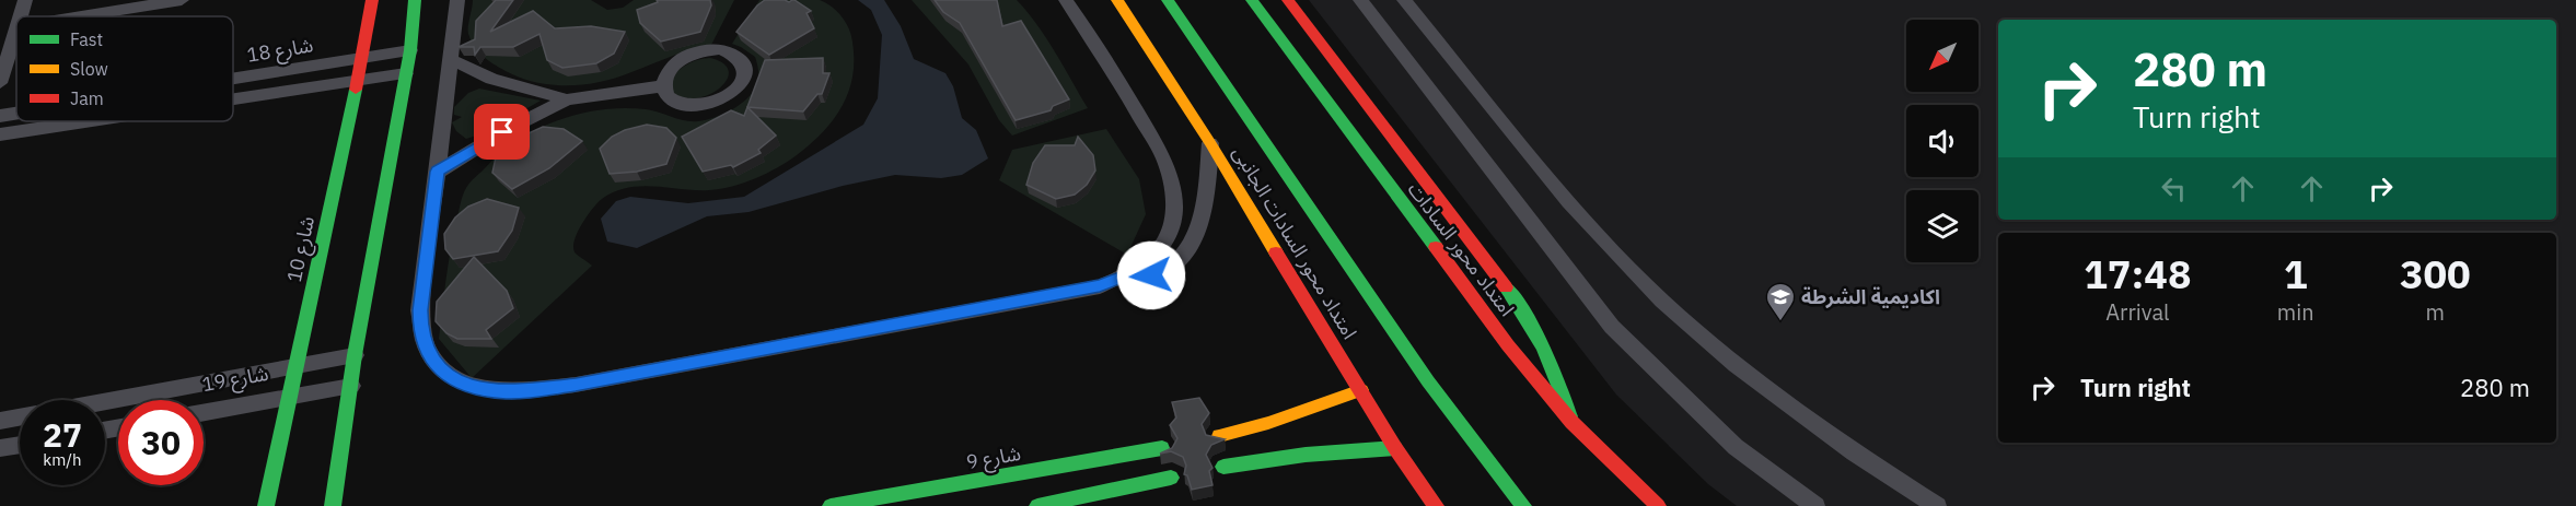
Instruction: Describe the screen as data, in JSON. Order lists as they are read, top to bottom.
{
  "streets": {
    "street": [
      "شارع 18",
      "امتداد محور السادات الجانبى",
      "شارع 10",
      "امتداد محور السادات",
      "شارع 19",
      "شارع 9"
    ]
  },
  "crossings": [
    ["شارع 18", "شارع 10"],
    ["شارع 10", "شارع 19"]
  ],
  "places": {
    "school or university": ["اكاديمية الشرطة"]
  },
  "legend": ["Fast", "Slow", "Jam"],
  "north": "bottom left",
  "page": {
    "turn": ["280 m", "Turn right"],
    "eta": [
      "17:48",
      "Arrival",
      "1",
      "min",
      "300",
      "m"
    ],
    "list": [
      {
        "name": "Turn right",
        "value": "280 m"
      }
    ],
    "speed": "27 km/h",
    "limit": "30"
  }
}
